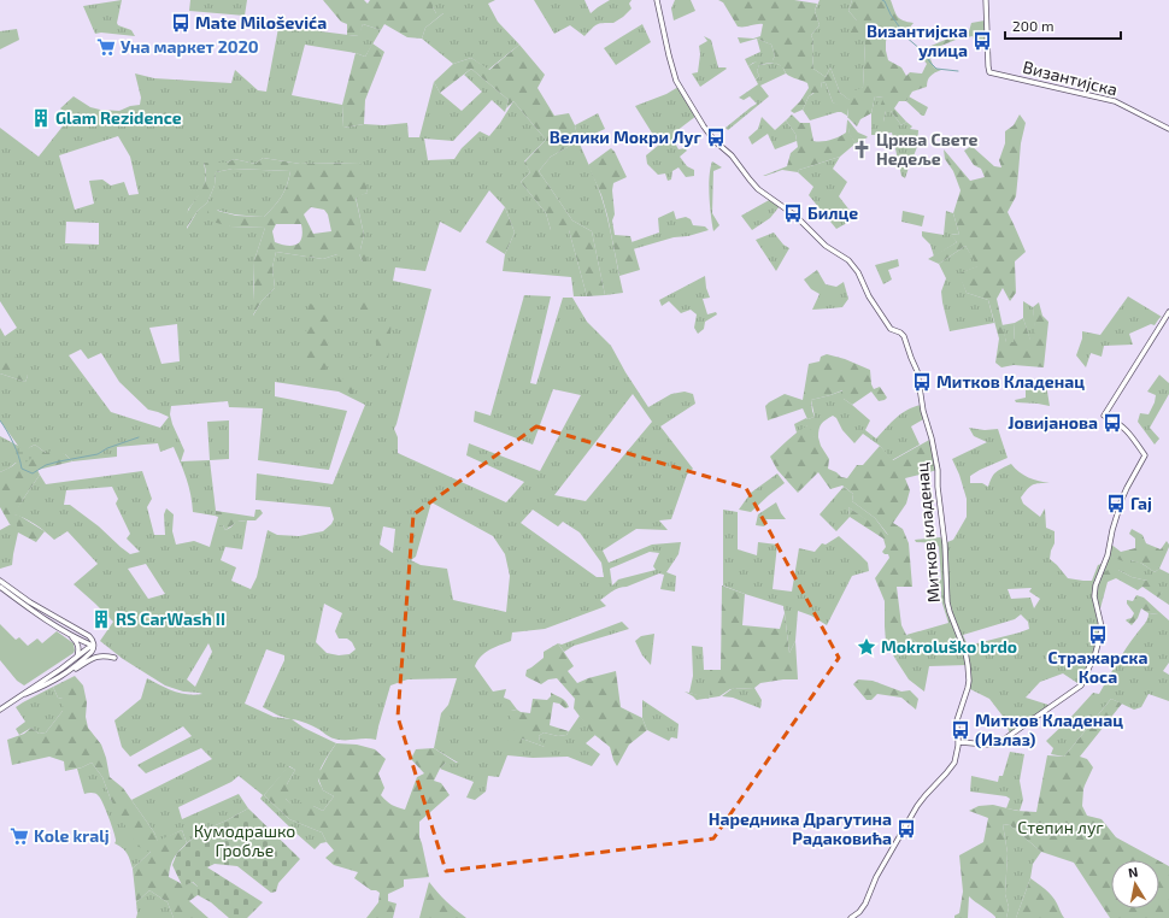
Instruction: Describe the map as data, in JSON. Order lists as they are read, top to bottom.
{
  "streets": {
    "street": ["Византијска", "Митков кладенац"]
  },
  "parks": ["Степин луг", "Кумодрашко Гробље"],
  "places": {
    "bus stop": [
      "Mate Miloševića",
      "Византијска улица",
      "Велики Мокри Луг",
      "Билце",
      "Митков Кладенац",
      "Јовијанова",
      "Гај",
      "Стражарска Коса",
      "Митков Кладенац (Излаз)",
      "Наредника Драгутина Радаковића"
    ],
    "supermarket": ["Уна маркет 2020", "Kole kralj"],
    "building": ["Glam Rezidence", "RS CarWash II"],
    "church": ["Црква Свете Недеље"],
    "place": ["Mokroluško brdo"]
  },
  "scale_bar": "200 m",
  "north": "top"
}
